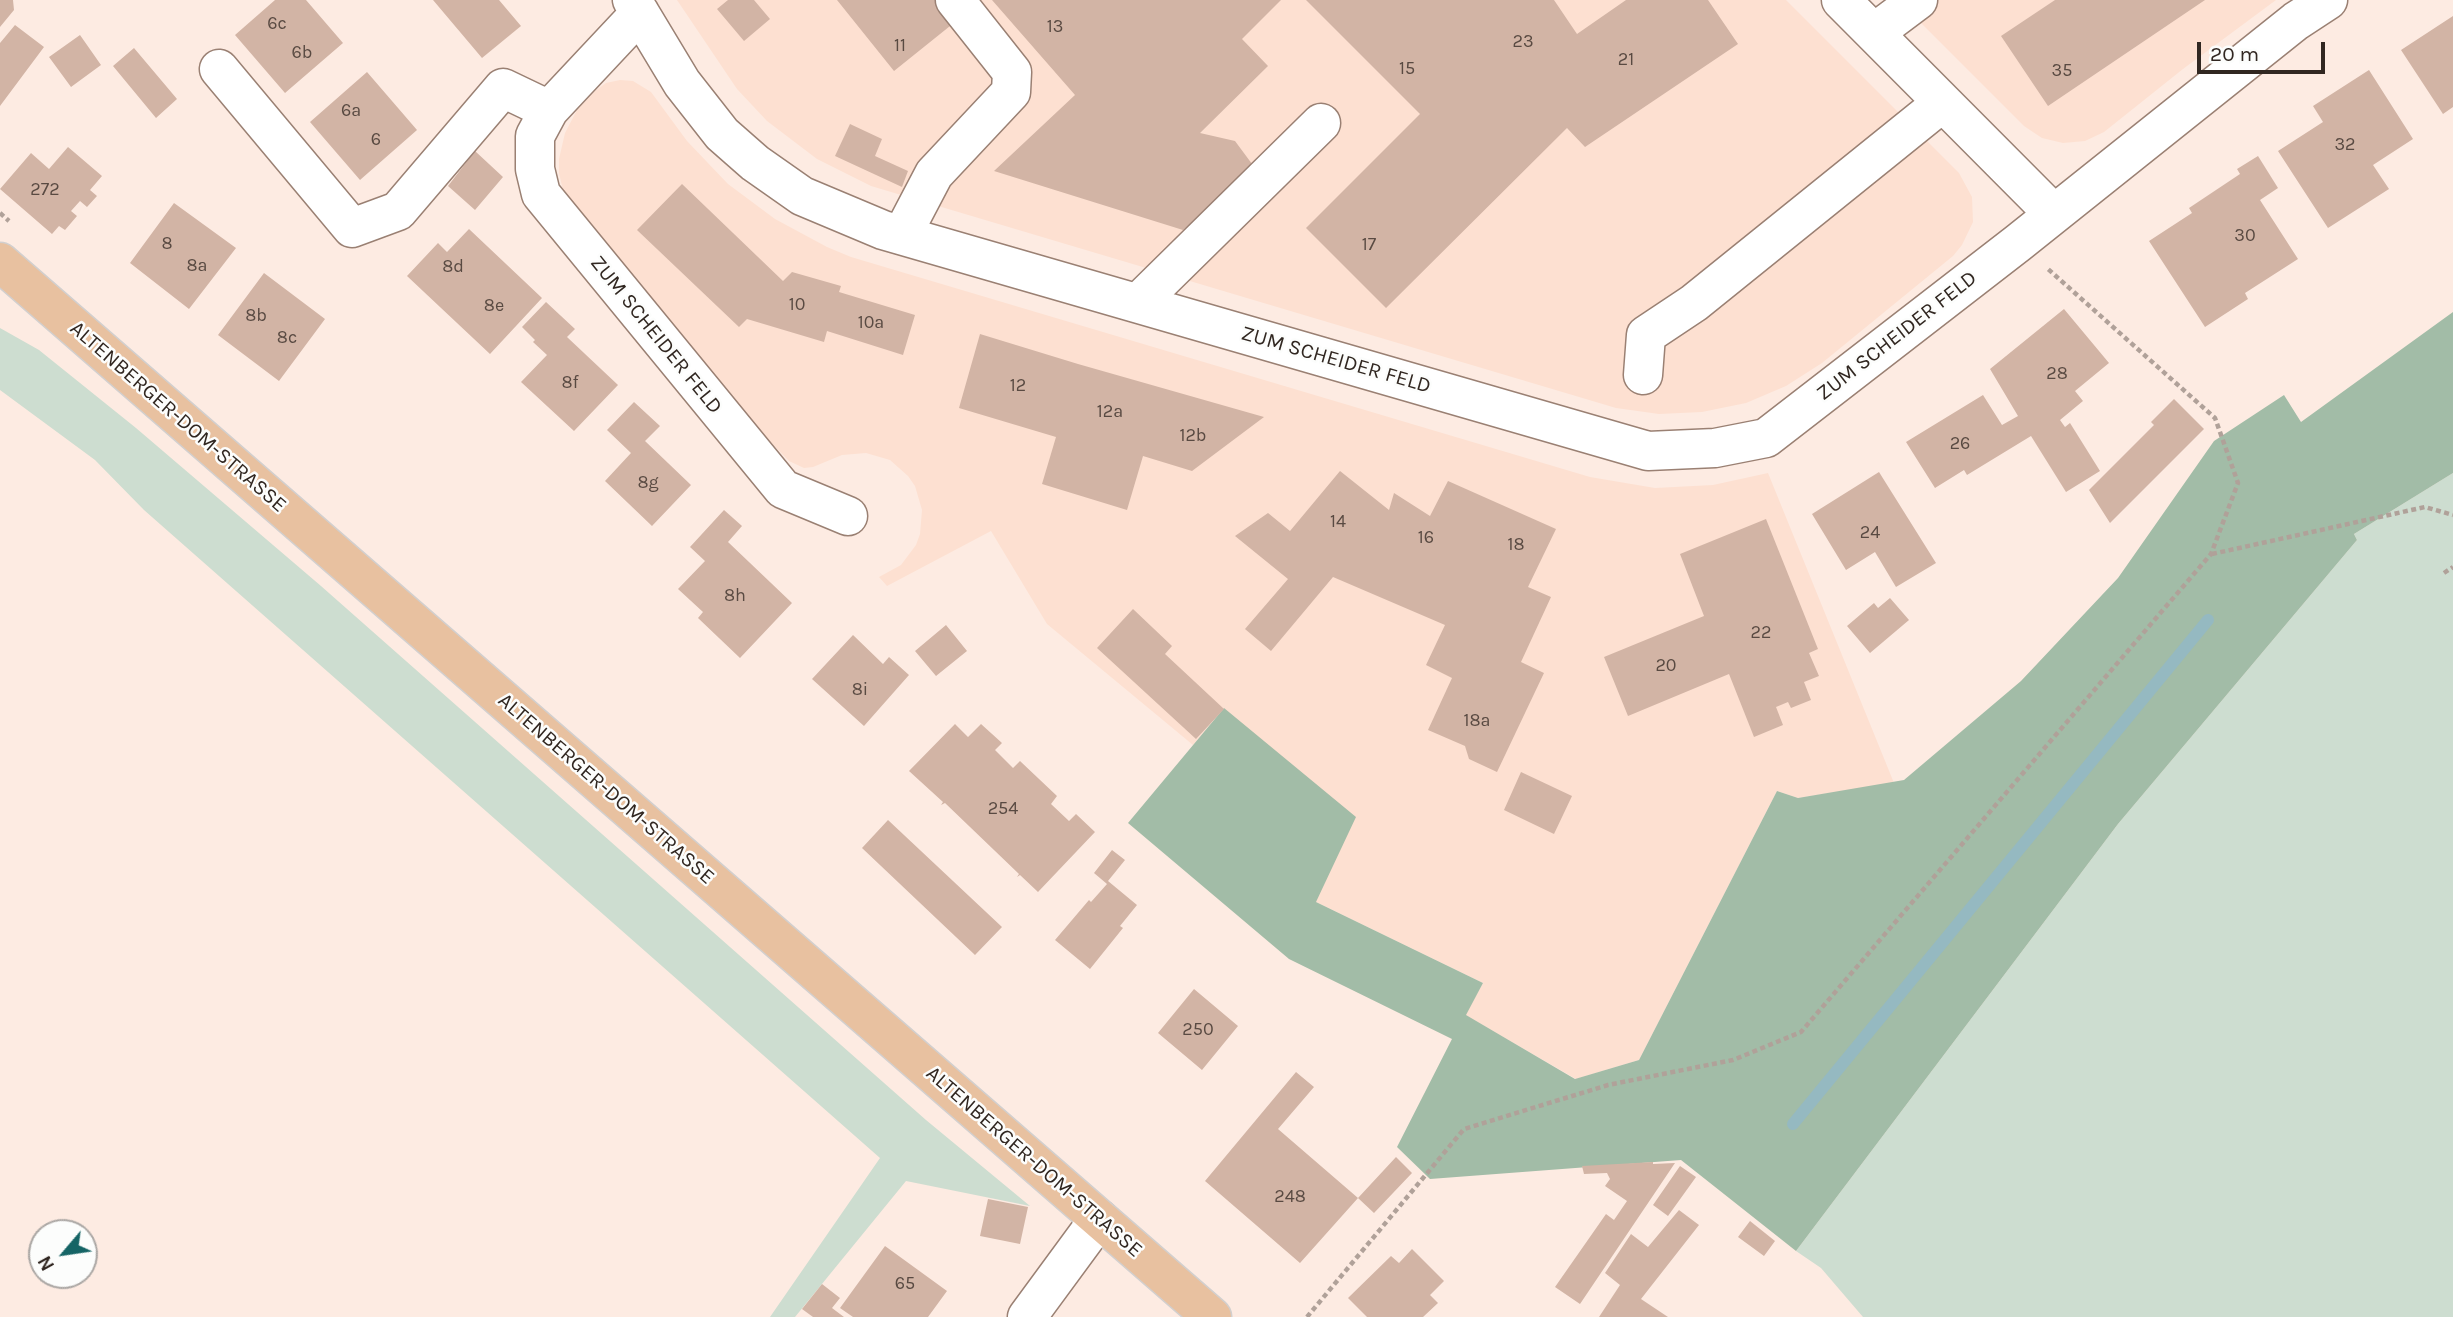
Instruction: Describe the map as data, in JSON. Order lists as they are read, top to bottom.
{
  "streets": {
    "main road": ["ALTENBERGER-DOM-STRASSE"],
    "street": ["ZUM SCHEIDER FELD"]
  },
  "house_numbers": [
    "6c",
    "13",
    "23",
    "11",
    "6b",
    "21",
    "15",
    "35",
    "6a",
    "6",
    "32",
    "272",
    "30",
    "8",
    "17",
    "8a",
    "8d",
    "10",
    "8e",
    "8b",
    "10a",
    "8c",
    "28",
    "8f",
    "12",
    "12a",
    "12b",
    "26",
    "8g",
    "14",
    "24",
    "16",
    "18",
    "8h",
    "22",
    "20",
    "8i",
    "18a",
    "254",
    "250",
    "248",
    "65"
  ],
  "scale_bar": "20 m",
  "north": "bottom left"
}
